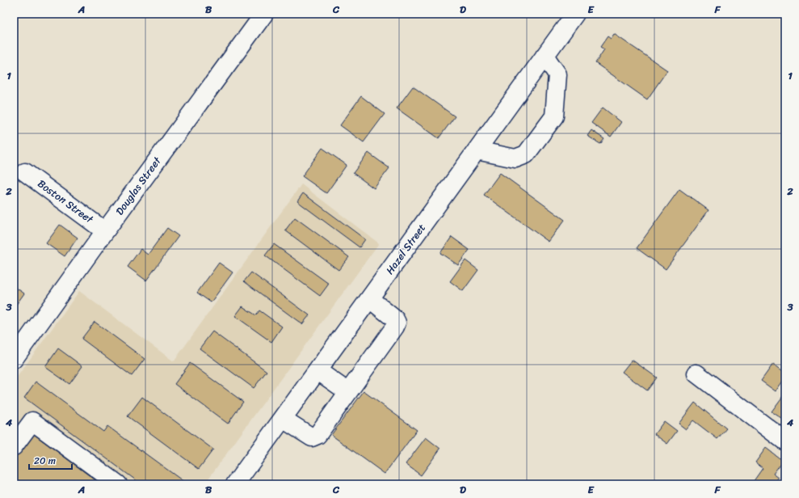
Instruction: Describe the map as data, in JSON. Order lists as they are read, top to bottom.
{
  "streets": {
    "street": ["Douglas Street", "Boston Street", "Hazel Street"]
  },
  "crossings": [
    ["Douglas Street", "Boston Street"]
  ],
  "scale_bar": "20 m",
  "grid": {
    "columns": [
      "A",
      "B",
      "C",
      "D",
      "E",
      "F"
    ],
    "rows": [
      "1",
      "2",
      "3",
      "4"
    ]
  }
}
